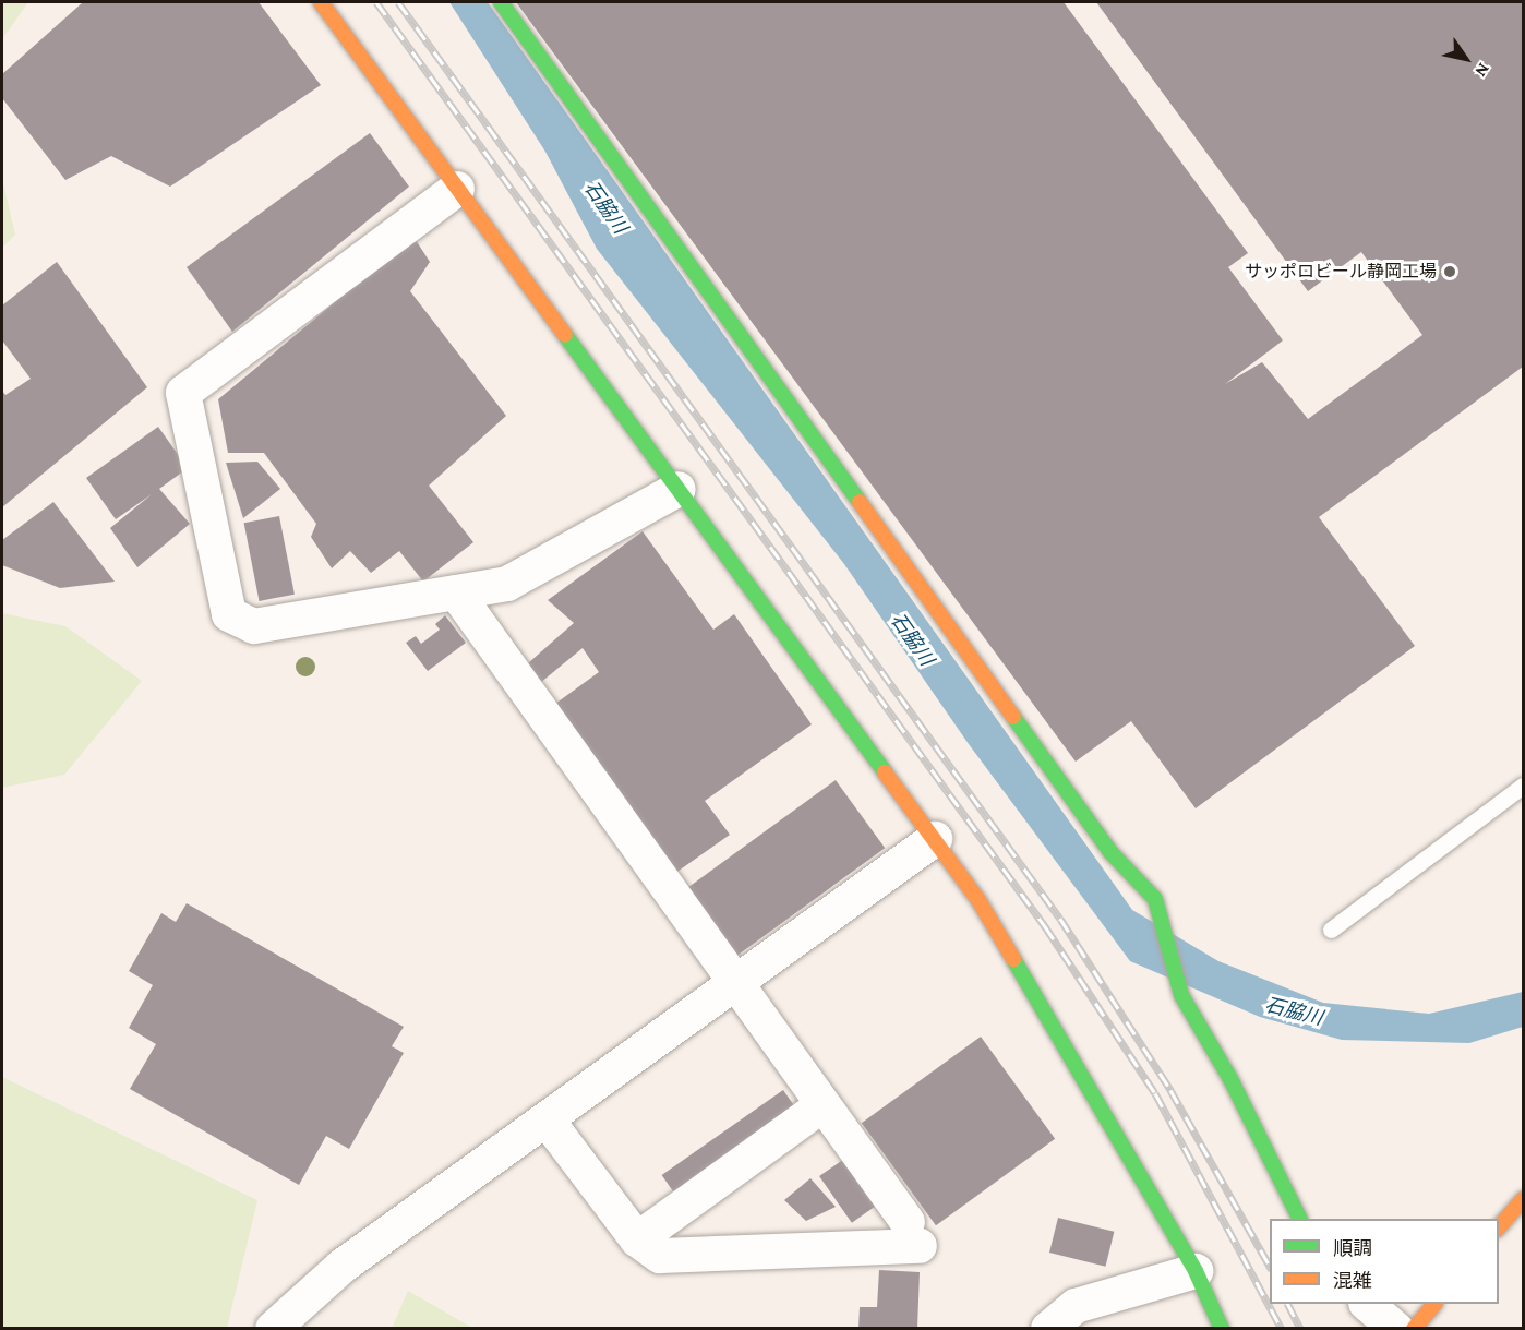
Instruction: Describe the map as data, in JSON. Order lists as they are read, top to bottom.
{
  "water": ["石脇川"],
  "places": ["サッポロビール静岡工場"],
  "legend": ["順調", "混雑"],
  "north": "bottom right"
}
